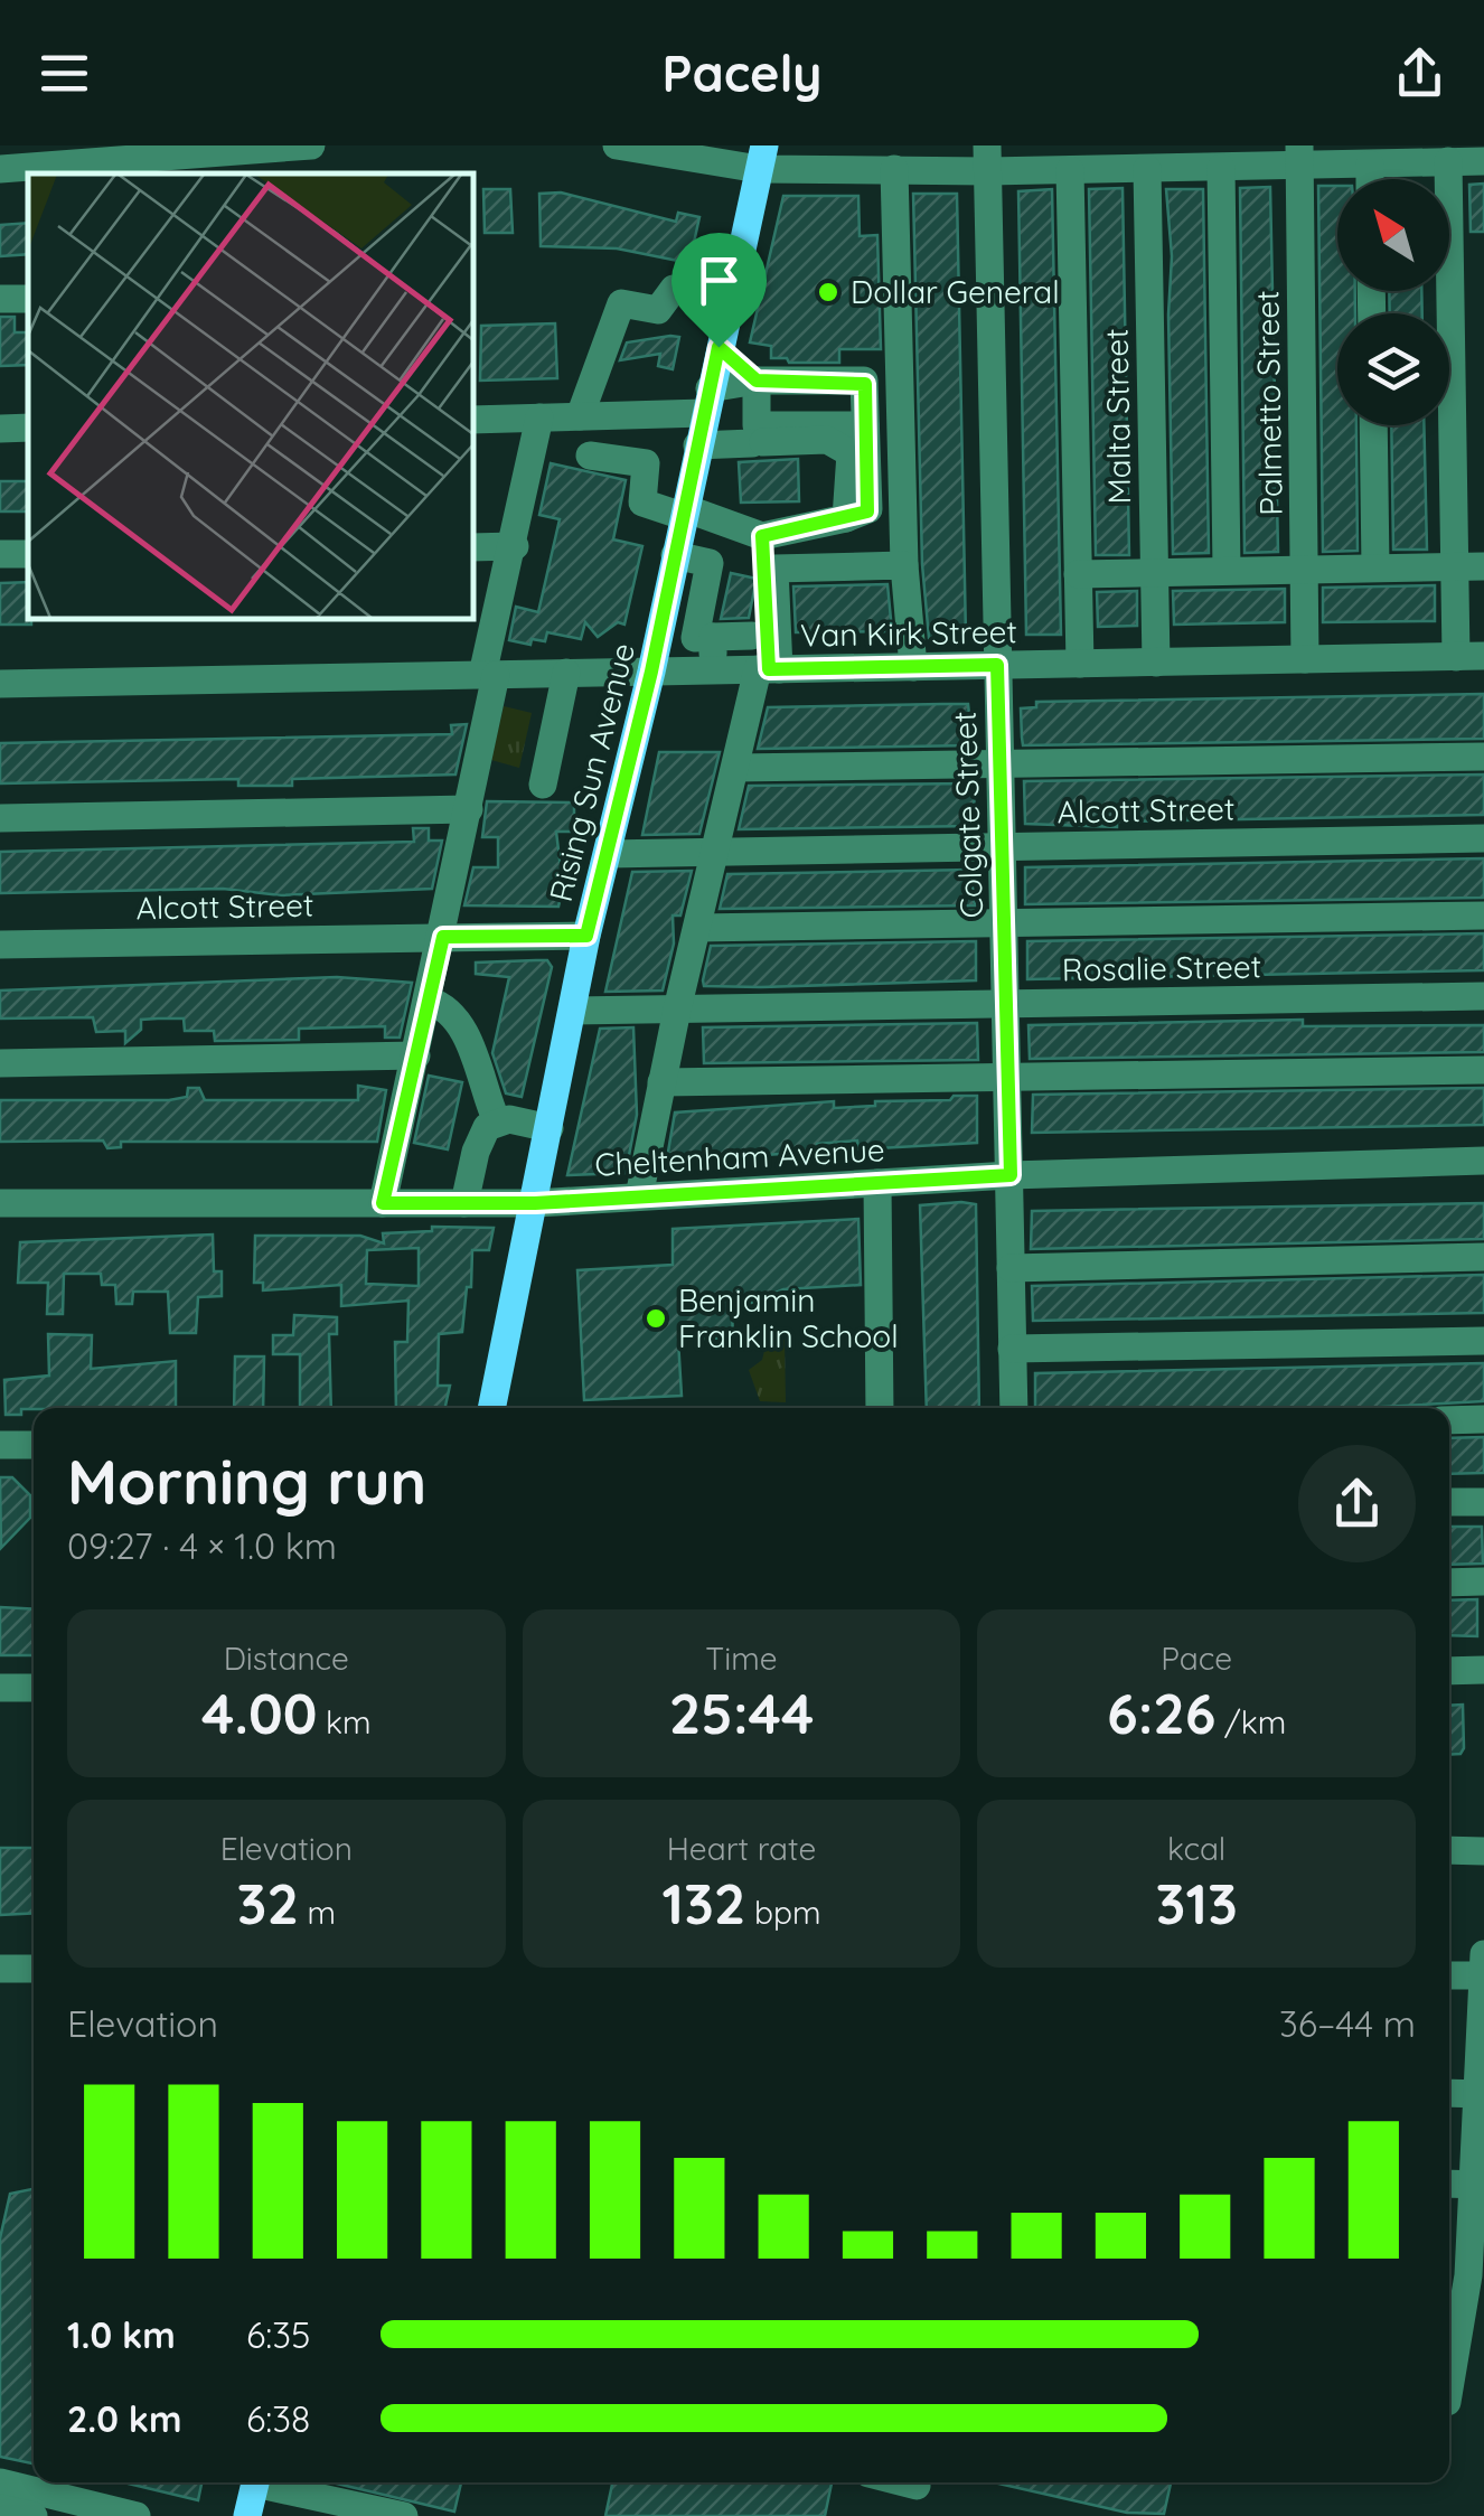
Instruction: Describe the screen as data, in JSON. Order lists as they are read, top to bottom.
{
  "streets": {
    "main road": ["Rising Sun Avenue"],
    "street": [
      "Palmetto Street",
      "Malta Street",
      "Van Kirk Street",
      "Alcott Street",
      "Colgate Street",
      "Rosalie Street",
      "Cheltenham Avenue"
    ]
  },
  "crossings": [
    ["Palmetto Street", "Van Kirk Street"],
    ["Malta Street", "Van Kirk Street"],
    ["Van Kirk Street", "Rising Sun Avenue"],
    ["Van Kirk Street", "Colgate Street"],
    ["Rising Sun Avenue", "Alcott Street"],
    ["Rising Sun Avenue", "Rosalie Street"],
    ["Rising Sun Avenue", "Cheltenham Avenue"],
    ["Alcott Street", "Colgate Street"],
    ["Colgate Street", "Rosalie Street"],
    ["Colgate Street", "Cheltenham Avenue"]
  ],
  "places": ["Dollar General", "Benjamin Franklin School"],
  "north": "top left",
  "page": {
    "header": "Pacely",
    "heading": ["Morning run", "09:27 · 4 × 1.0 km"],
    "stats": [
      ["Distance", "4.00 km"],
      ["Time", "25:44"],
      ["Pace", "6:26 /km"],
      ["Elevation", "32 m"],
      ["Heart rate", "132 bpm"],
      ["kcal", "313"]
    ],
    "chart": ["Elevation", "36–44 m"],
    "list": [
      {
        "name": "1.0 km",
        "note": "6:35"
      },
      {
        "name": "2.0 km",
        "note": "6:38"
      }
    ]
  }
}
